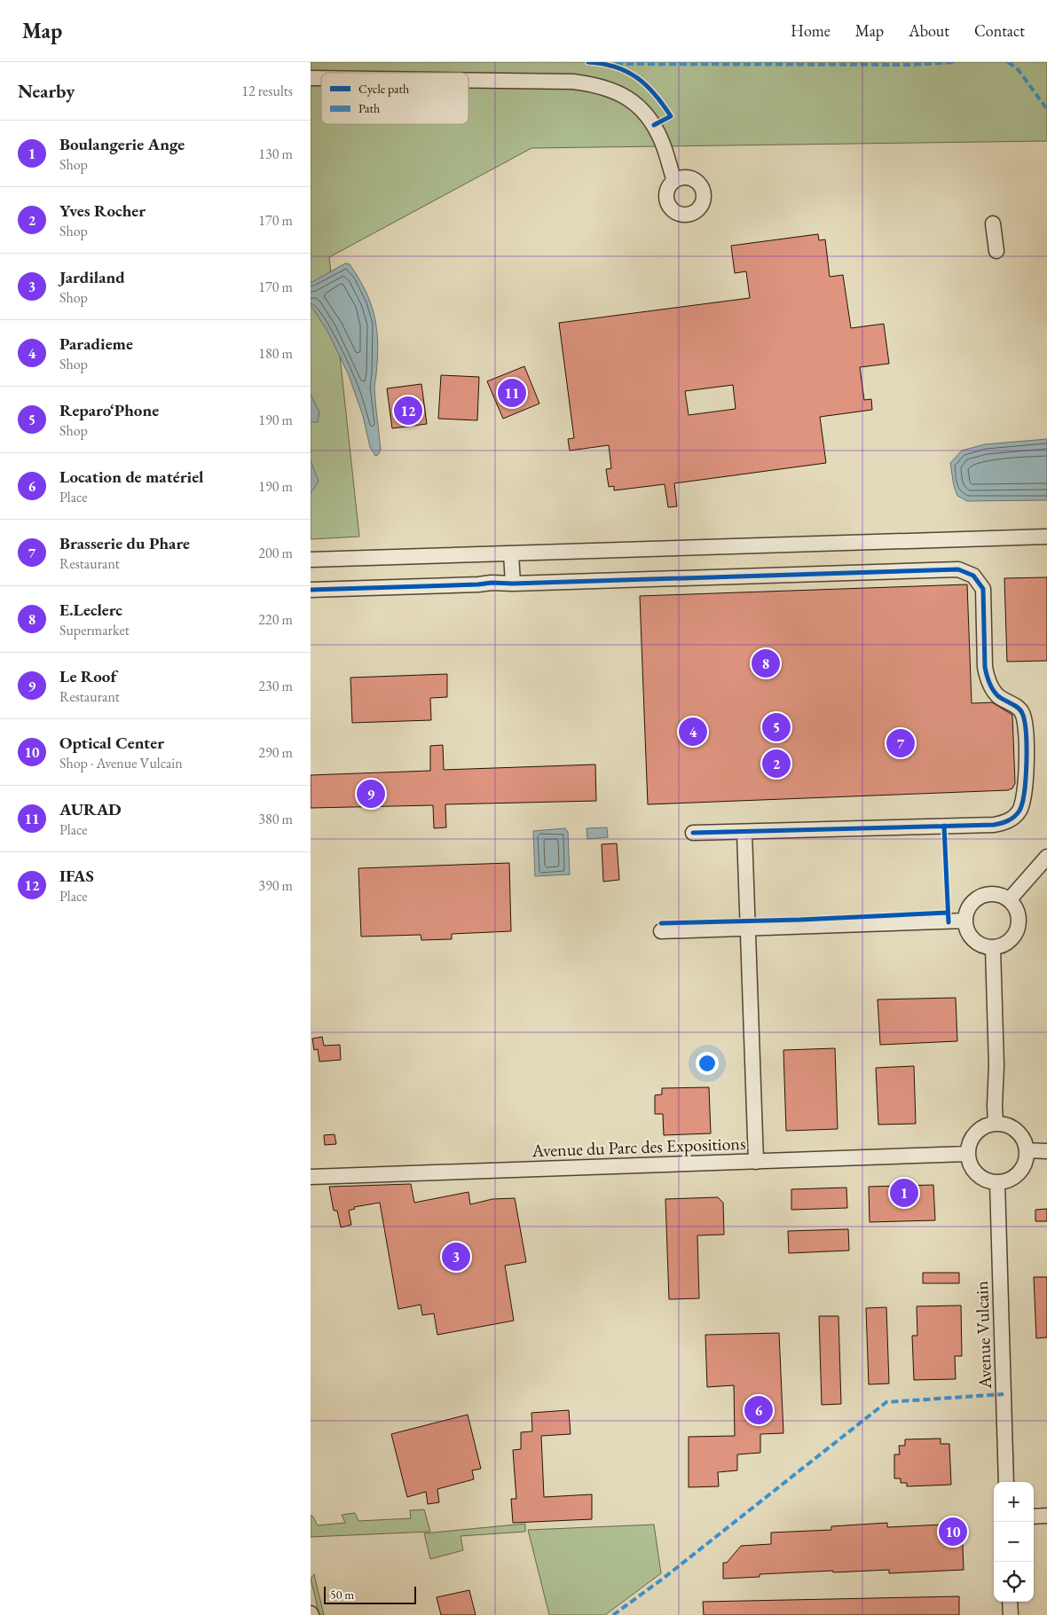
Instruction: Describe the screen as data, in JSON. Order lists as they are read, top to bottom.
{
  "streets": {
    "street": ["Avenue du Parc des Expositions", "Avenue Vulcain"]
  },
  "crossings": [
    ["Avenue du Parc des Expositions", "Avenue Vulcain"]
  ],
  "legend": ["Cycle path", "Path"],
  "scale_bar": "50 m",
  "page": {
    "header": "Map",
    "nav": [
      "Home",
      "Map",
      "About",
      "Contact"
    ],
    "heading": ["Nearby", "12 results"],
    "list": [
      {
        "mark": "1",
        "name": "Boulangerie Ange",
        "note": "Shop",
        "value": "130 m"
      },
      {
        "mark": "2",
        "name": "Yves Rocher",
        "note": "Shop",
        "value": "170 m"
      },
      {
        "mark": "3",
        "name": "Jardiland",
        "note": "Shop",
        "value": "170 m"
      },
      {
        "mark": "4",
        "name": "Paradieme",
        "note": "Shop",
        "value": "180 m"
      },
      {
        "mark": "5",
        "name": "Reparo‘Phone",
        "note": "Shop",
        "value": "190 m"
      },
      {
        "mark": "6",
        "name": "Location de matériel",
        "note": "Place",
        "value": "190 m"
      },
      {
        "mark": "7",
        "name": "Brasserie du Phare",
        "note": "Restaurant",
        "value": "200 m"
      },
      {
        "mark": "8",
        "name": "E.Leclerc",
        "note": "Supermarket",
        "value": "220 m"
      },
      {
        "mark": "9",
        "name": "Le Roof",
        "note": "Restaurant",
        "value": "230 m"
      },
      {
        "mark": "10",
        "name": "Optical Center",
        "note": "Shop · Avenue Vulcain",
        "value": "290 m"
      },
      {
        "mark": "11",
        "name": "AURAD",
        "note": "Place",
        "value": "380 m"
      },
      {
        "mark": "12",
        "name": "IFAS",
        "note": "Place",
        "value": "390 m"
      }
    ],
    "pins": [
      "11",
      "12",
      "8",
      "5",
      "4",
      "7",
      "2",
      "9",
      "1",
      "3",
      "6",
      "10"
    ],
    "map_buttons": ["+", "−"],
    "scale": "50 m"
  }
}
